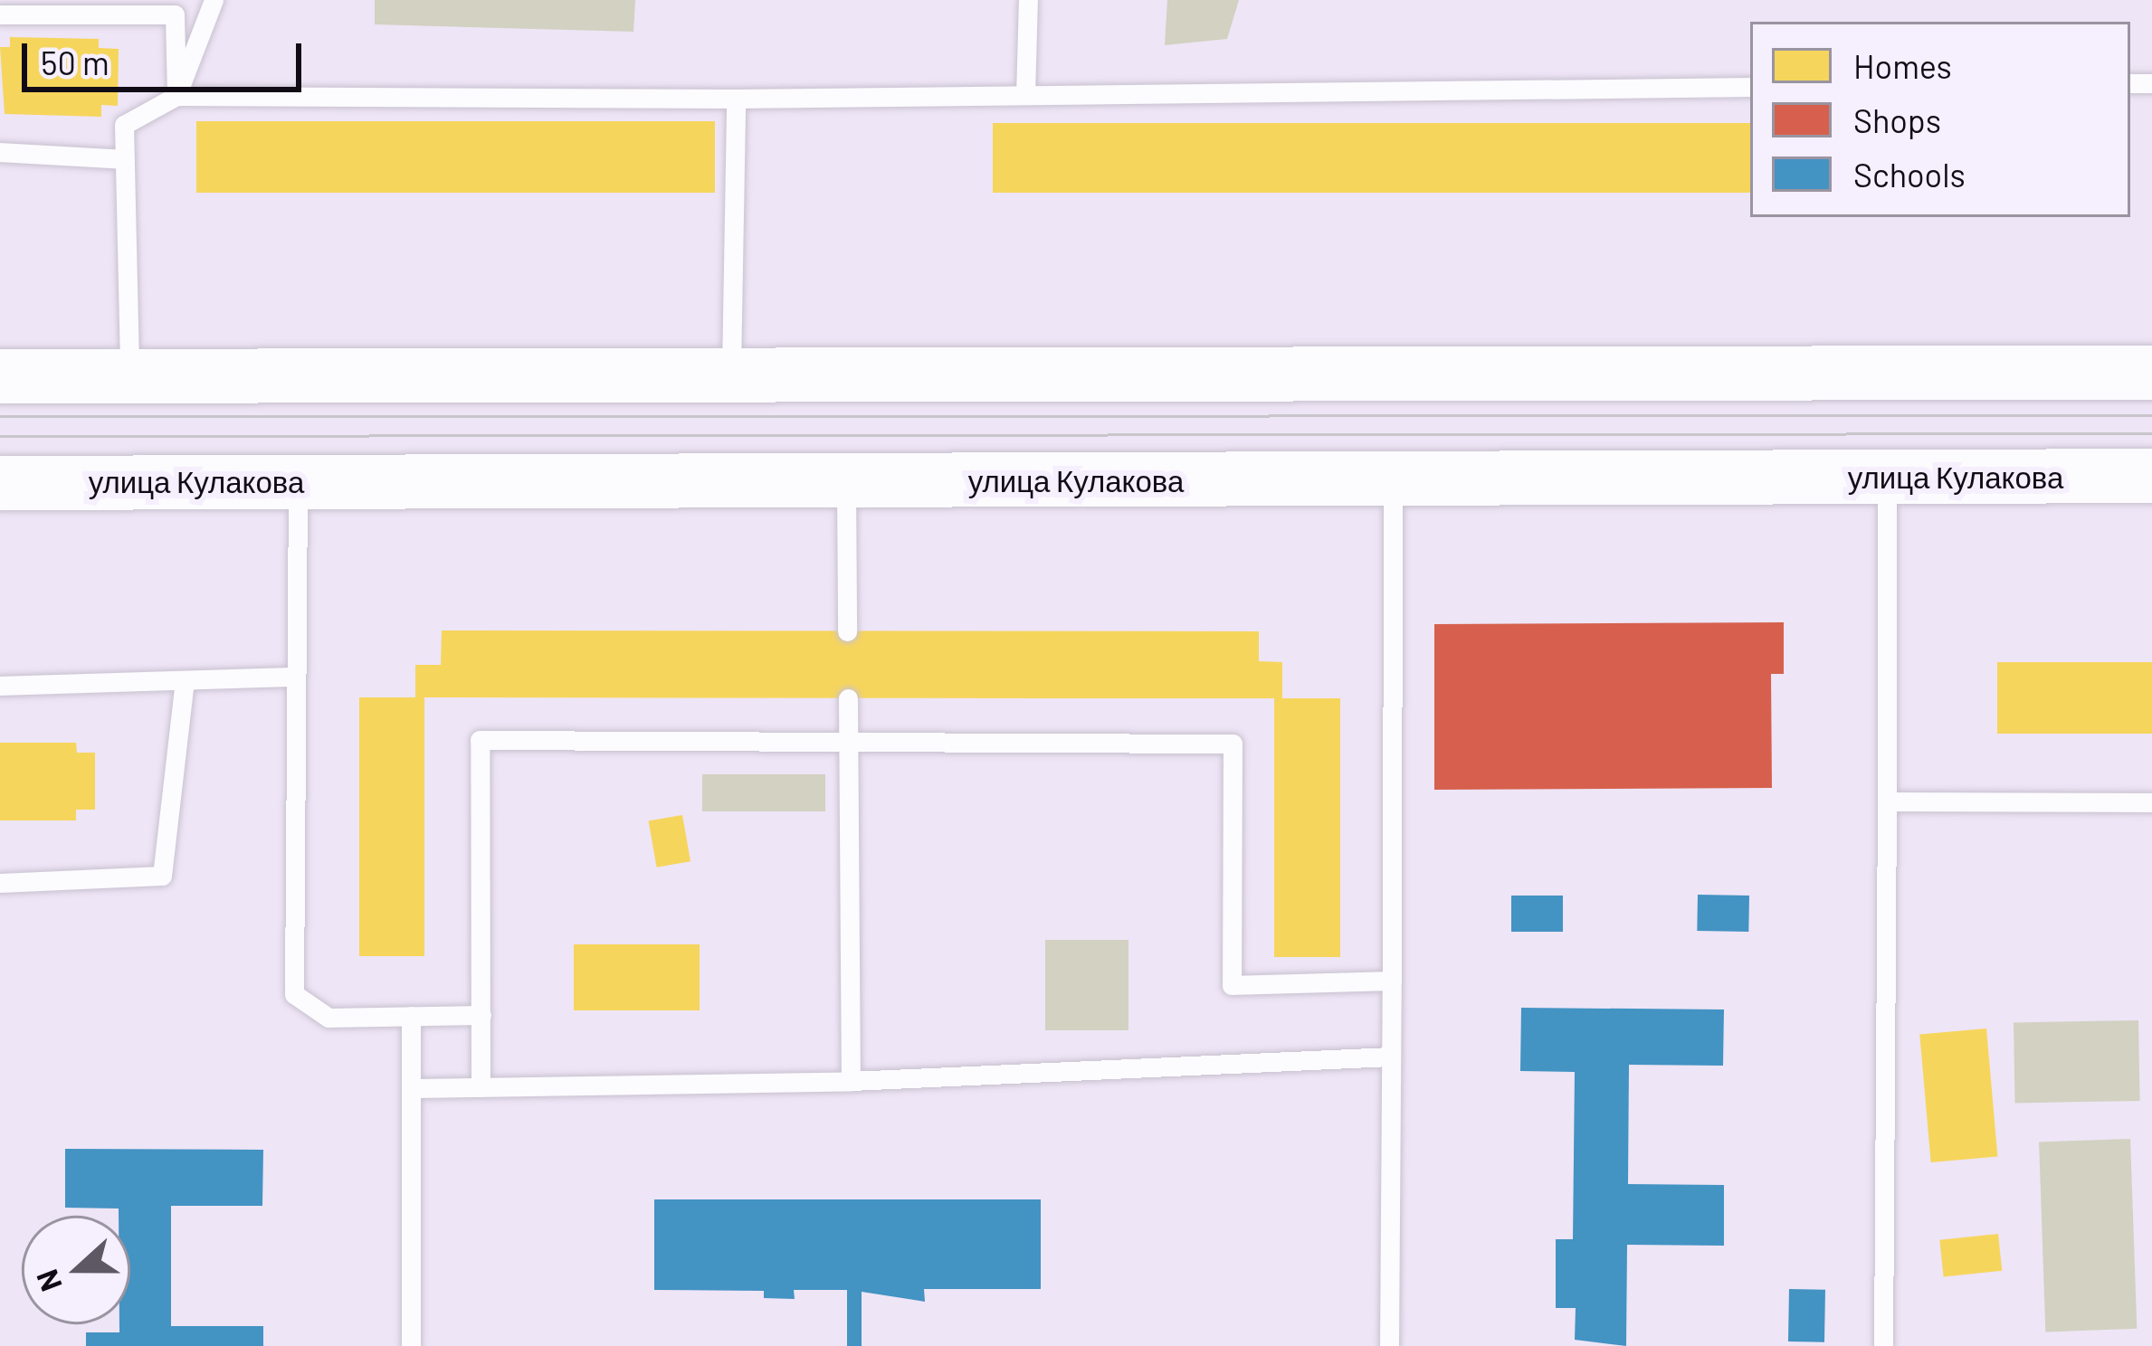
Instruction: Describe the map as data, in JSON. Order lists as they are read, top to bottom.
{
  "streets": {
    "main road": ["улица Кулакова"]
  },
  "legend": ["Homes", "Shops", "Schools"],
  "scale_bar": "50 m",
  "north": "left"
}
